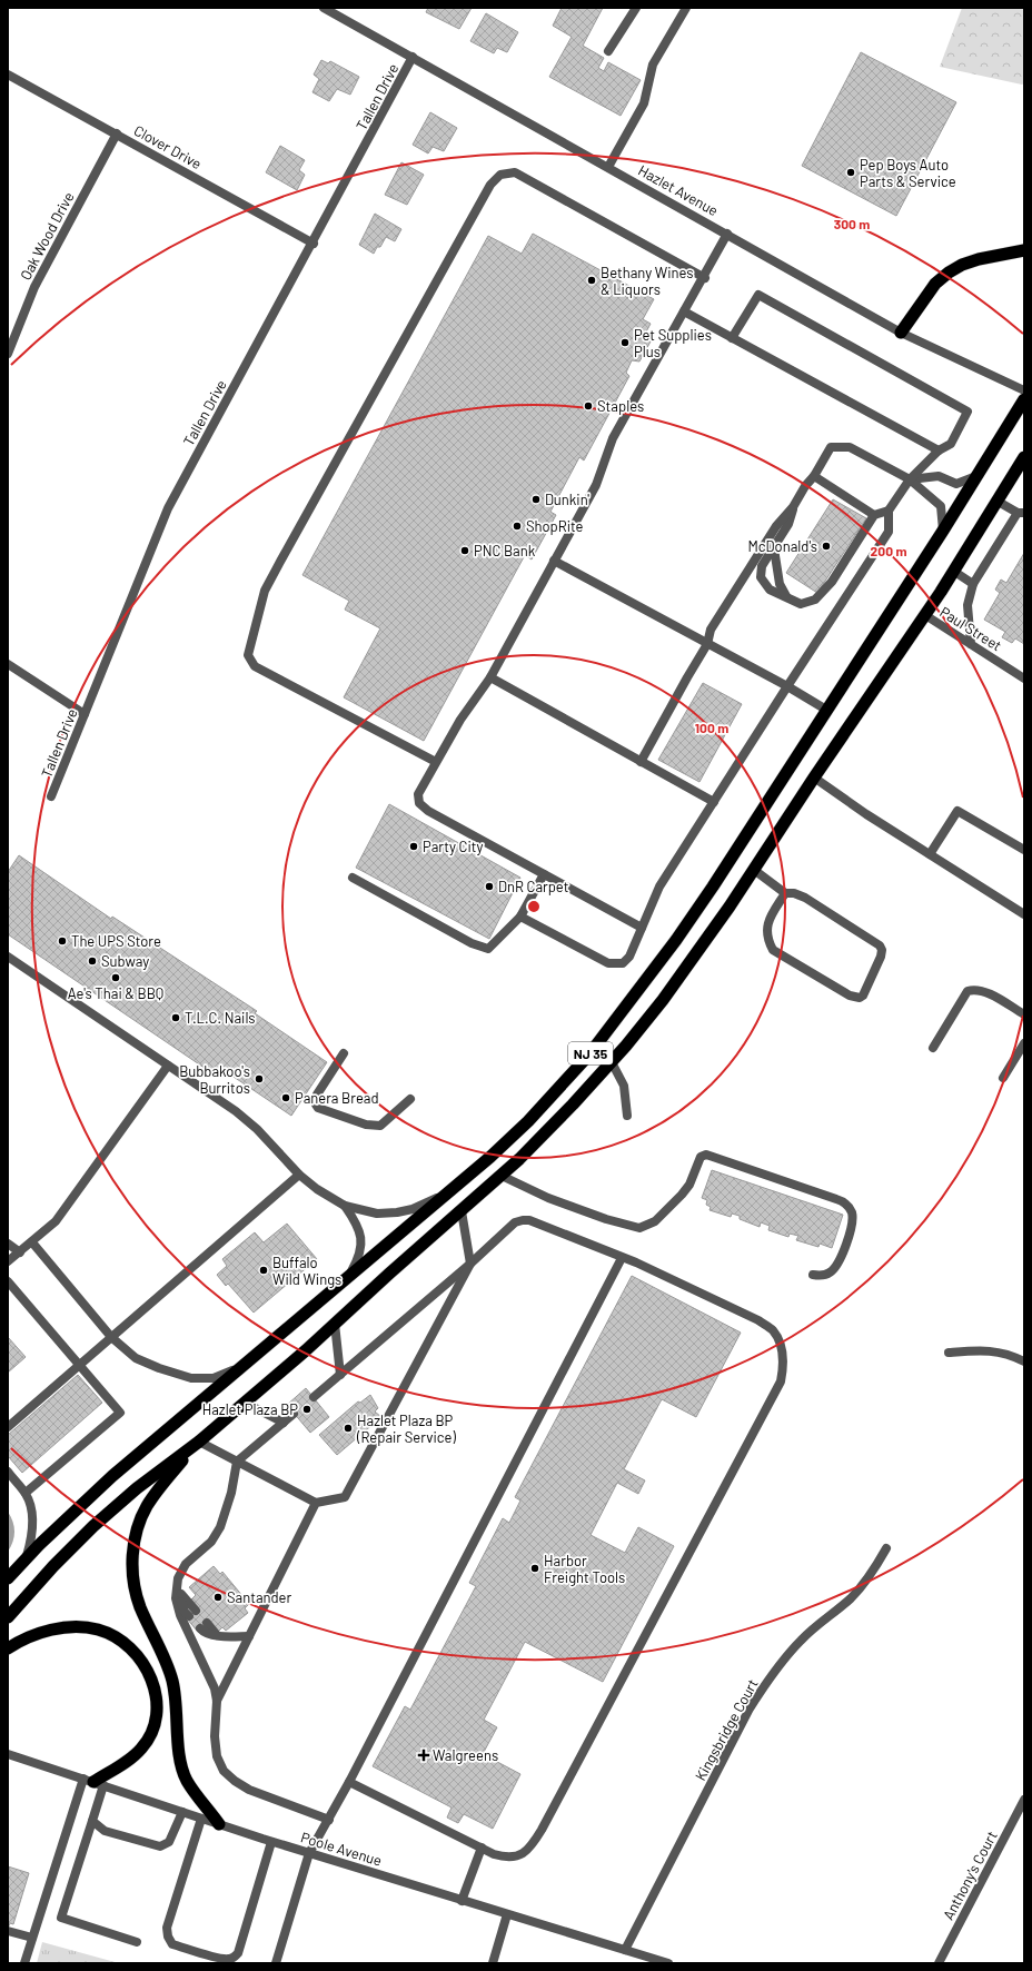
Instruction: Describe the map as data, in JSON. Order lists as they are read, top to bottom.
{
  "streets": {
    "highway": ["NJ 35"],
    "street": [
      "Tallen Drive",
      "Clover Drive",
      "Hazlet Avenue",
      "Oak Wood Drive",
      "Paul Street",
      "Kingsbridge Court",
      "Poole Avenue",
      "Anthony's Court"
    ]
  },
  "crossings": [
    ["Tallen Drive", "Clover Drive"],
    ["Tallen Drive", "Hazlet Avenue"],
    ["Clover Drive", "Oak Wood Drive"],
    ["Paul Street", "NJ 35"],
    ["Kingsbridge Court", "Poole Avenue"]
  ],
  "places": {
    "other": [
      "Pep Boys Auto Parts & Service",
      "Bethany Wines & Liquors",
      "Pet Supplies Plus",
      "Staples",
      "Dunkin'",
      "ShopRite",
      "McDonald's",
      "PNC Bank",
      "Party City",
      "DnR Carpet",
      "The UPS Store",
      "Subway",
      "Ae's Thai & BBQ",
      "T.L.C. Nails",
      "Bubbakoo's Burritos",
      "Panera Bread",
      "Buffalo Wild Wings",
      "Hazlet Plaza BP",
      "Hazlet Plaza BP (Repair Service)",
      "Harbor Freight Tools",
      "Santander"
    ],
    "health": ["Walgreens"]
  },
  "rings": ["300 m", "200 m", "100 m"]
}
